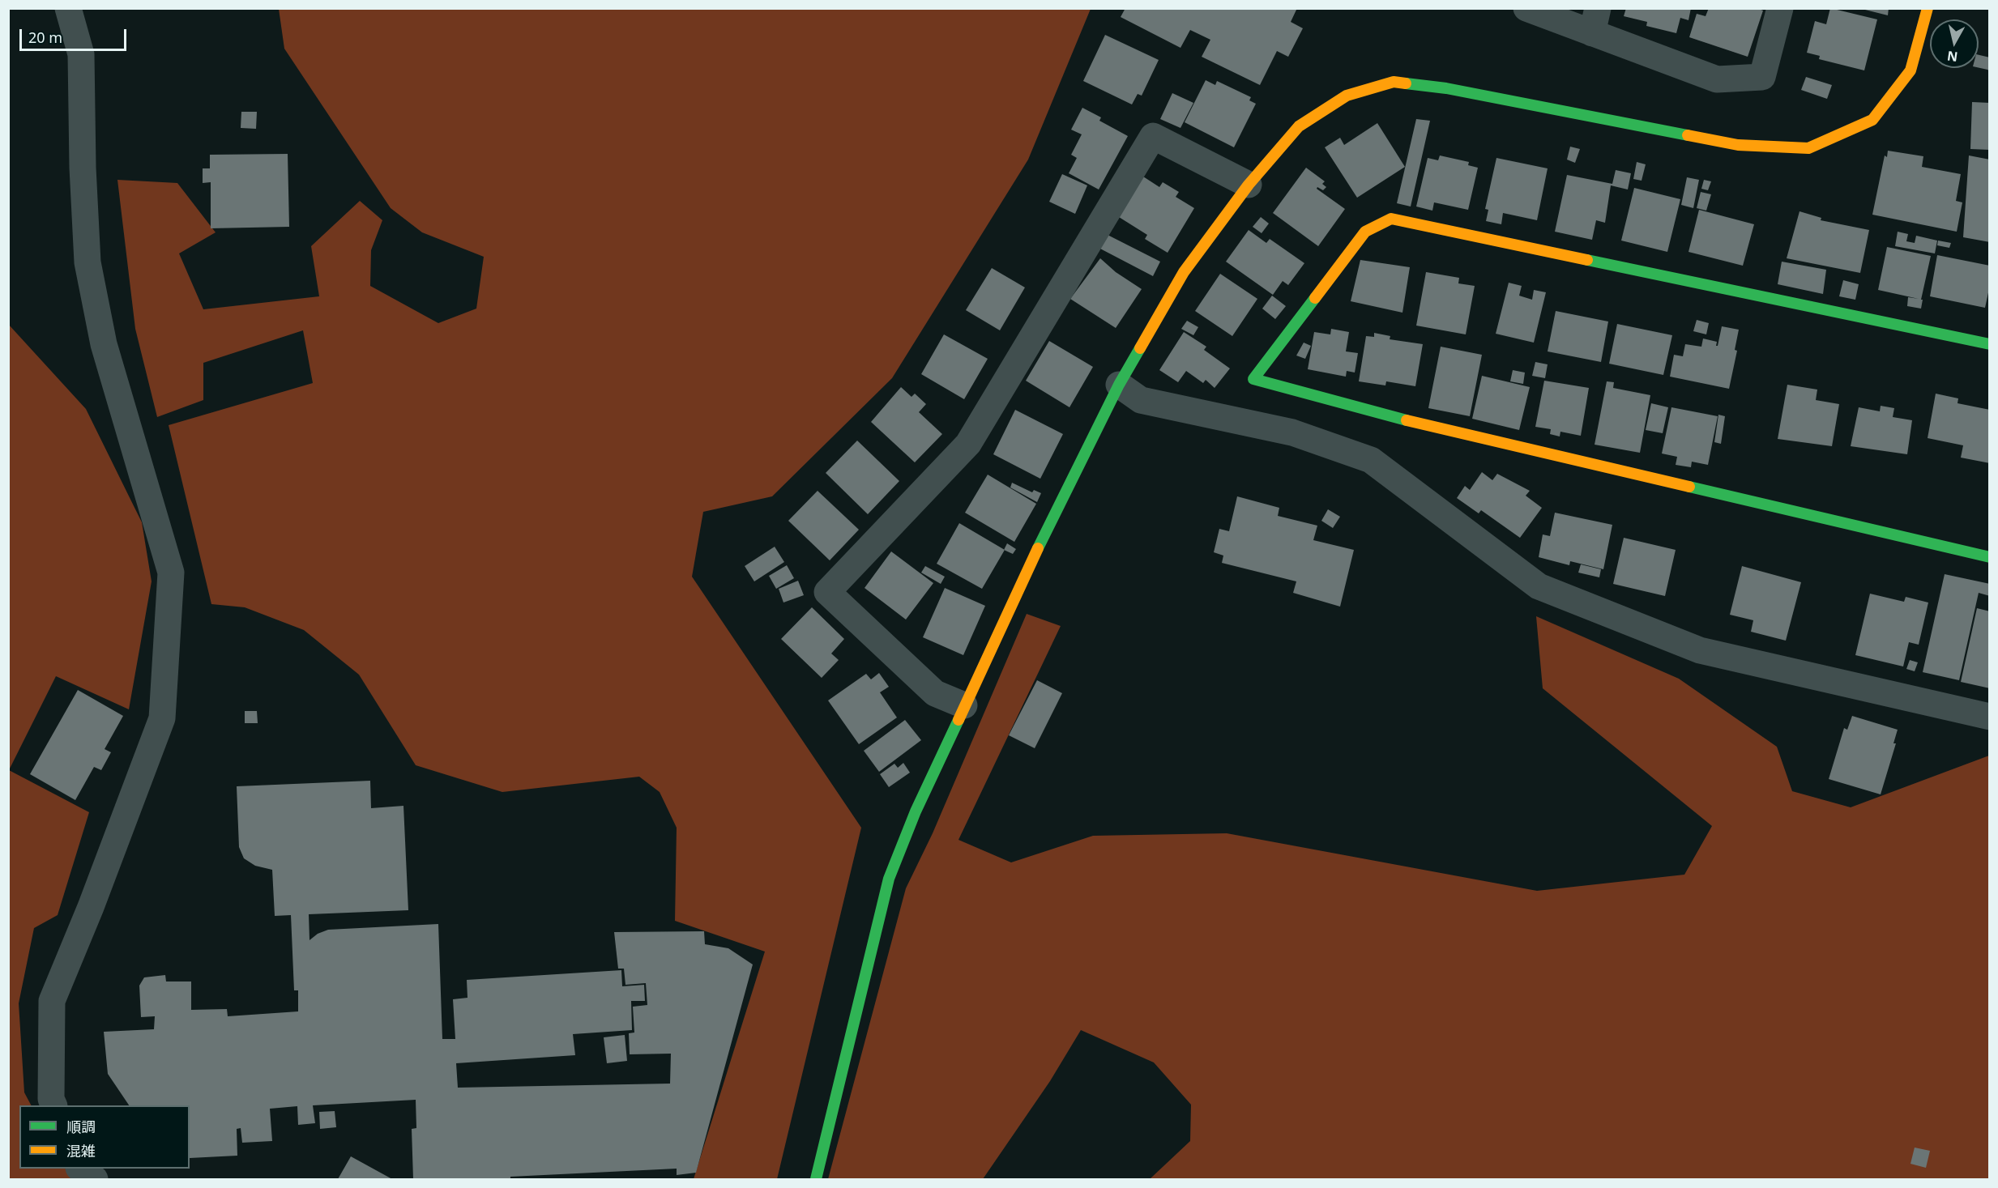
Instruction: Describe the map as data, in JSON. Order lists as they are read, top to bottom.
{
  "legend": ["順調", "混雑"],
  "scale_bar": "20 m",
  "north": "bottom"
}
